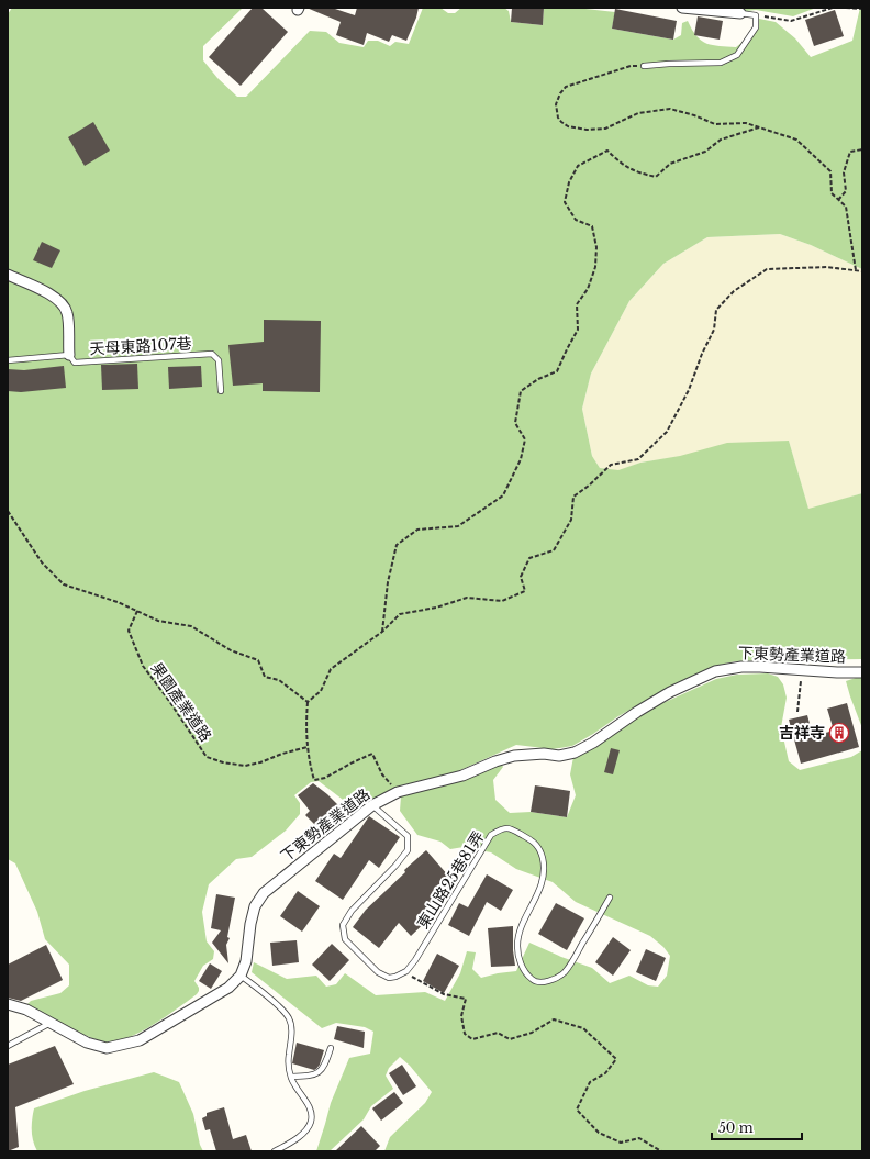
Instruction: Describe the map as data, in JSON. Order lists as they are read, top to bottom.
{
  "streets": {
    "street": ["下東勢產業道路"],
    "lane": ["天母東路107巷", "東山路25巷81弄"],
    "path": ["果園產業道路"]
  },
  "places": {
    "building": ["吉祥寺"]
  },
  "scale_bar": "50 m"
}
